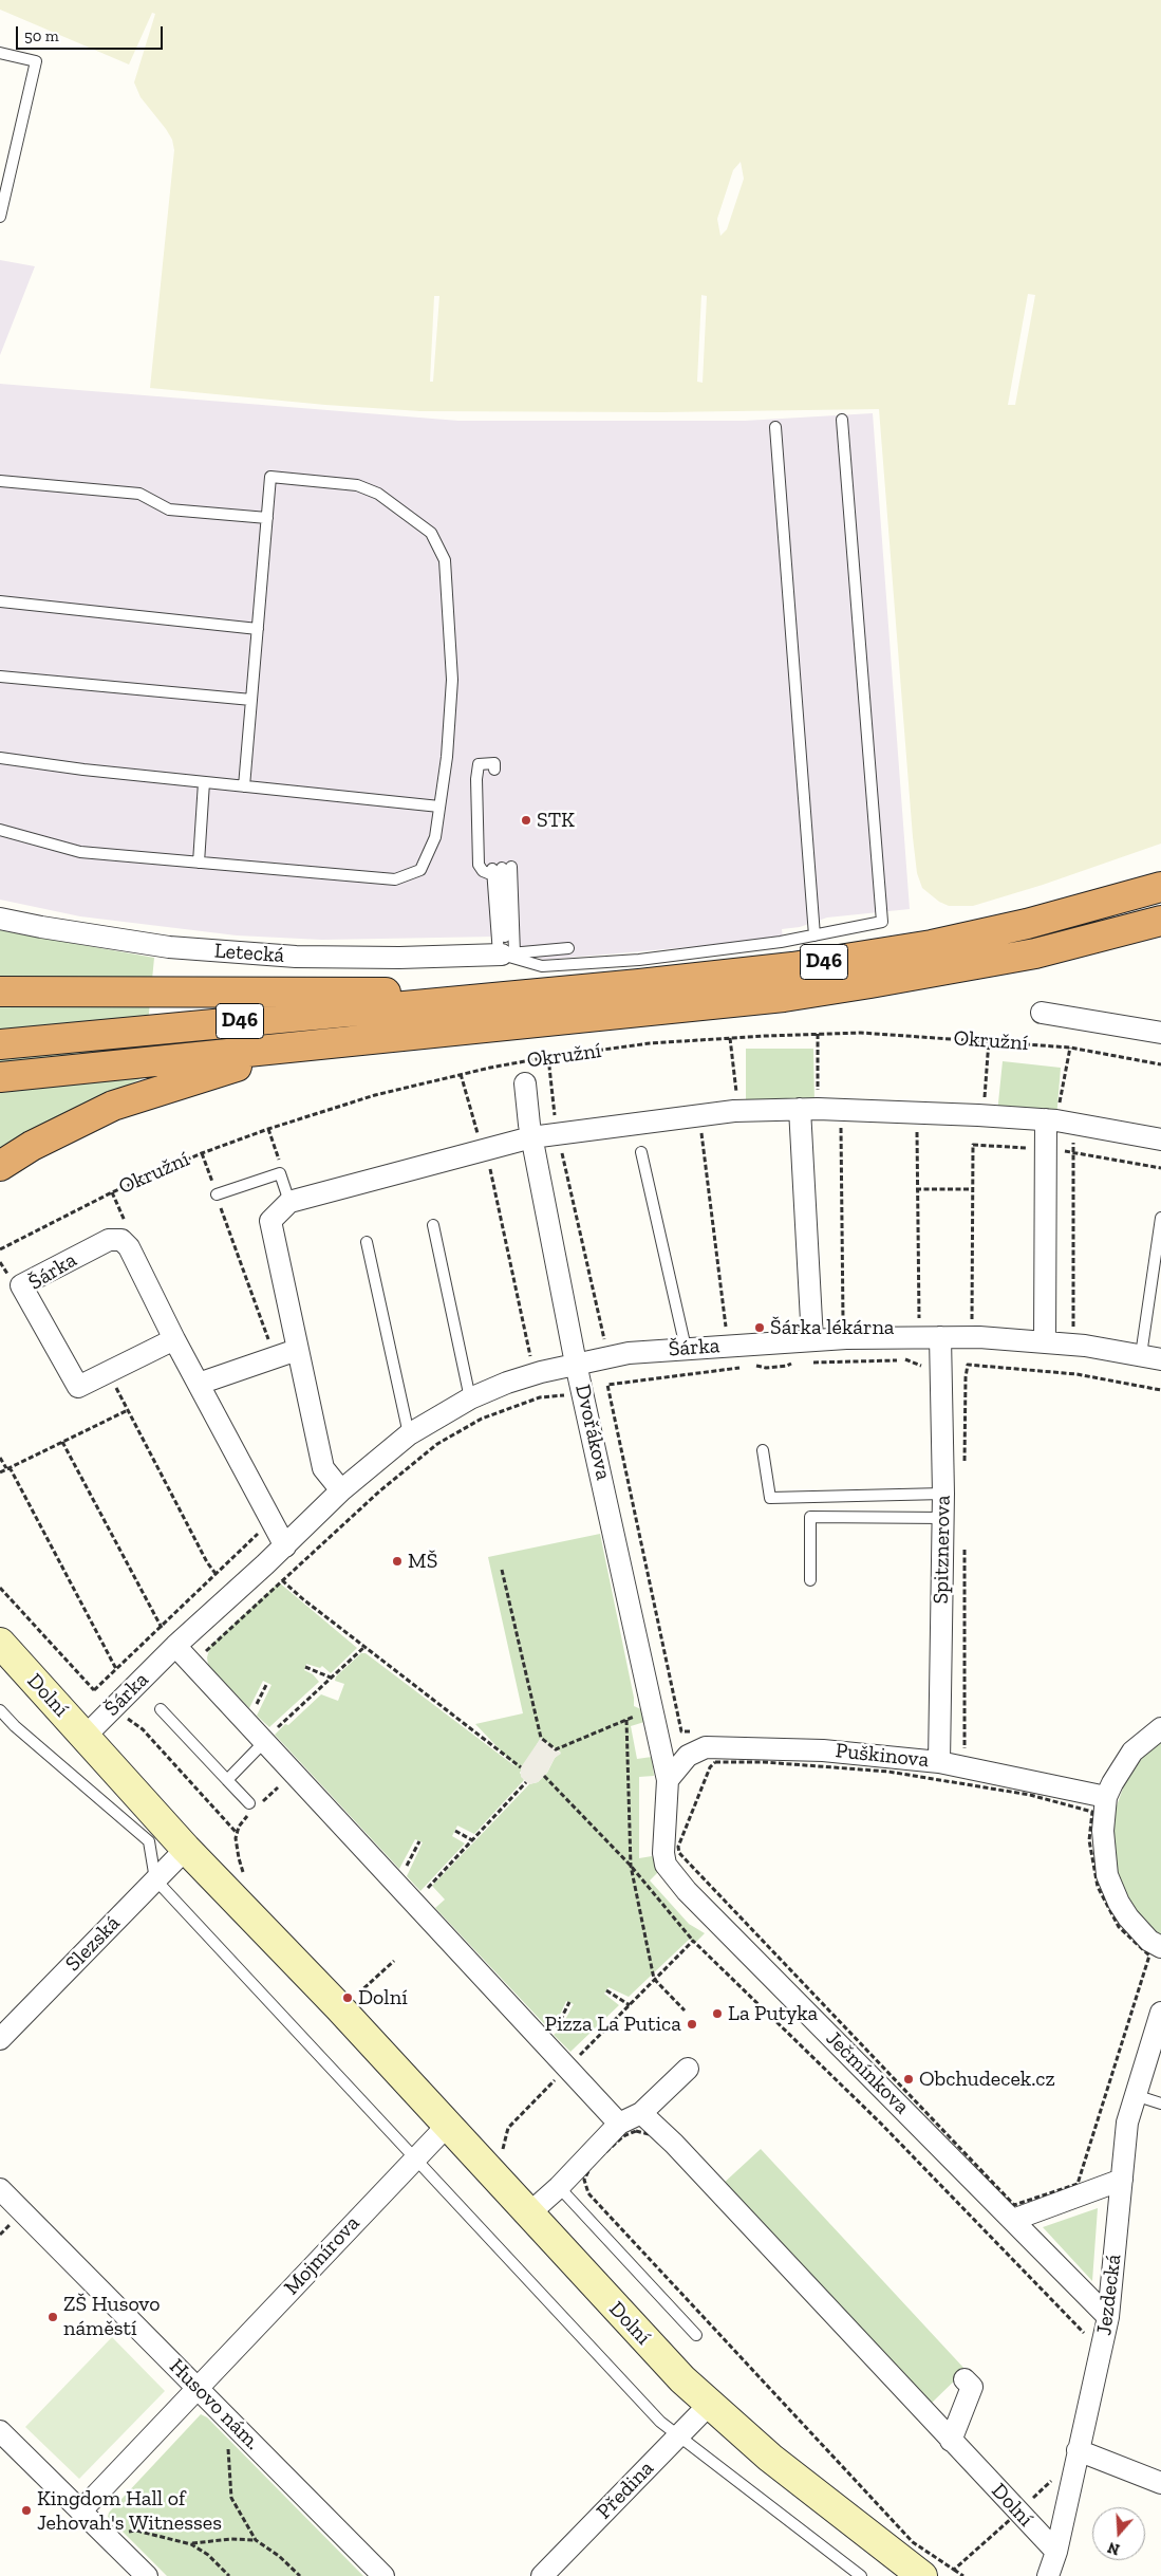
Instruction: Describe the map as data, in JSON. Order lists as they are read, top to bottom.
{
  "streets": {
    "highway": ["D46"],
    "main road": ["Dolní"],
    "street": [
      "Letecká",
      "Okružní",
      "Šárka",
      "Dvořákova",
      "Spitznerova",
      "Puškinova",
      "Slezská",
      "Ječmínkova",
      "Mojmírova",
      "Jezdecká",
      "Husovo nám.",
      "Předina"
    ]
  },
  "crossings": [
    ["Šárka", "Dvořákova"],
    ["Šárka", "Spitznerova"],
    ["Šárka", "Dolní"],
    ["Dvořákova", "Puškinova"],
    ["Dvořákova", "Ječmínkova"],
    ["Spitznerova", "Puškinova"],
    ["Dolní", "Slezská"],
    ["Dolní", "Mojmírova"],
    ["Dolní", "Jezdecká"],
    ["Dolní", "Předina"],
    ["Puškinova", "Ječmínkova"],
    ["Ječmínkova", "Jezdecká"],
    ["Mojmírova", "Husovo nám."]
  ],
  "places": [
    "STK",
    "Šárka lékárna",
    "MŠ",
    "Dolní",
    "La Putyka",
    "Pizza La Putica",
    "Obchudecek.cz",
    "ZŠ Husovo náměstí",
    "Kingdom Hall of Jehovah's Witnesses"
  ],
  "scale_bar": "50 m",
  "north": "bottom"
}
